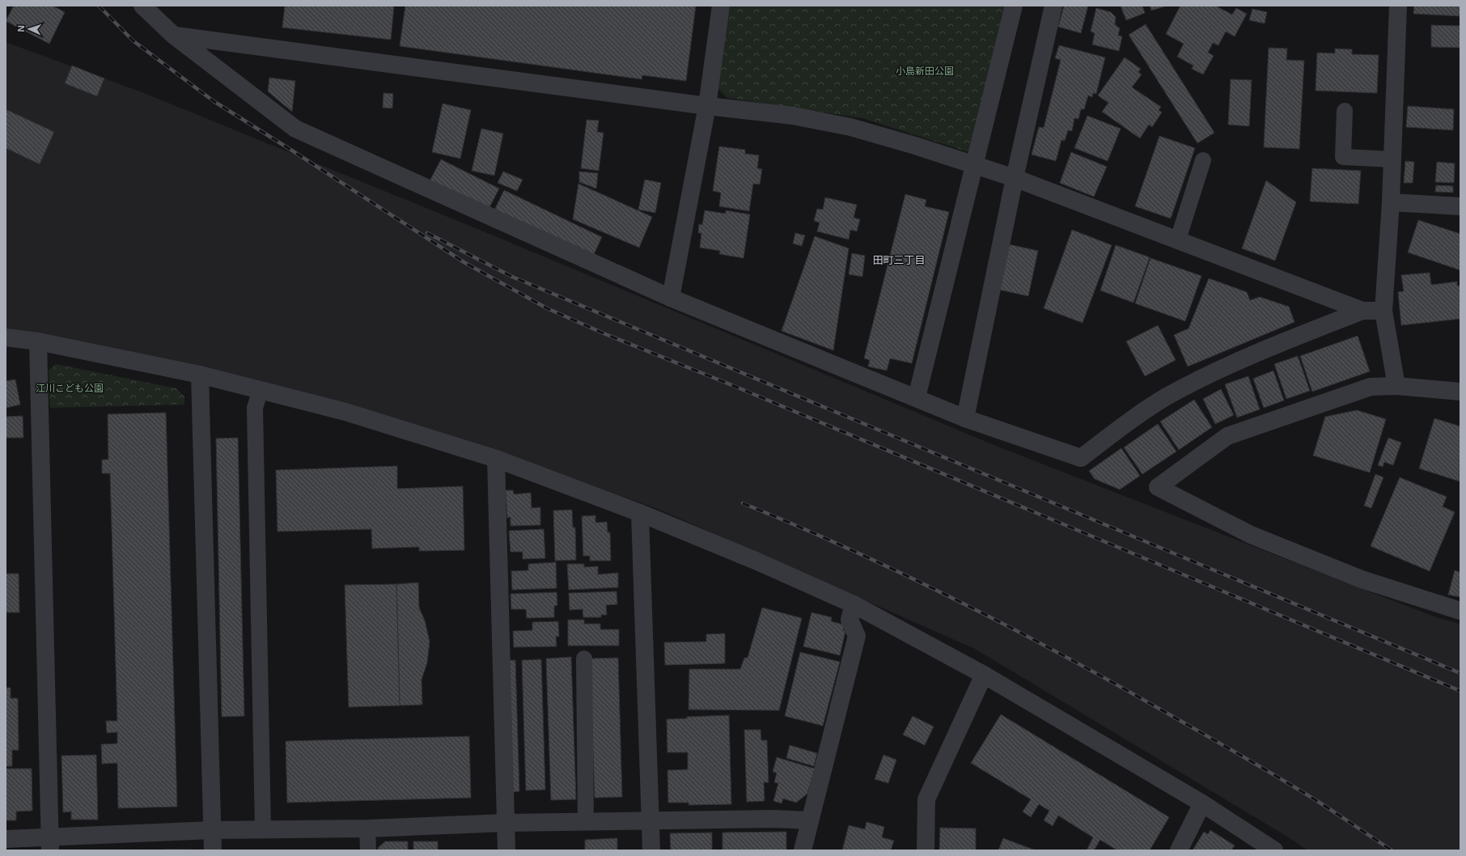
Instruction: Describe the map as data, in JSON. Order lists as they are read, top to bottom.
{
  "districts": ["田町三丁目"],
  "parks": ["小島新田公園", "江川こども公園"],
  "north": "left"
}
